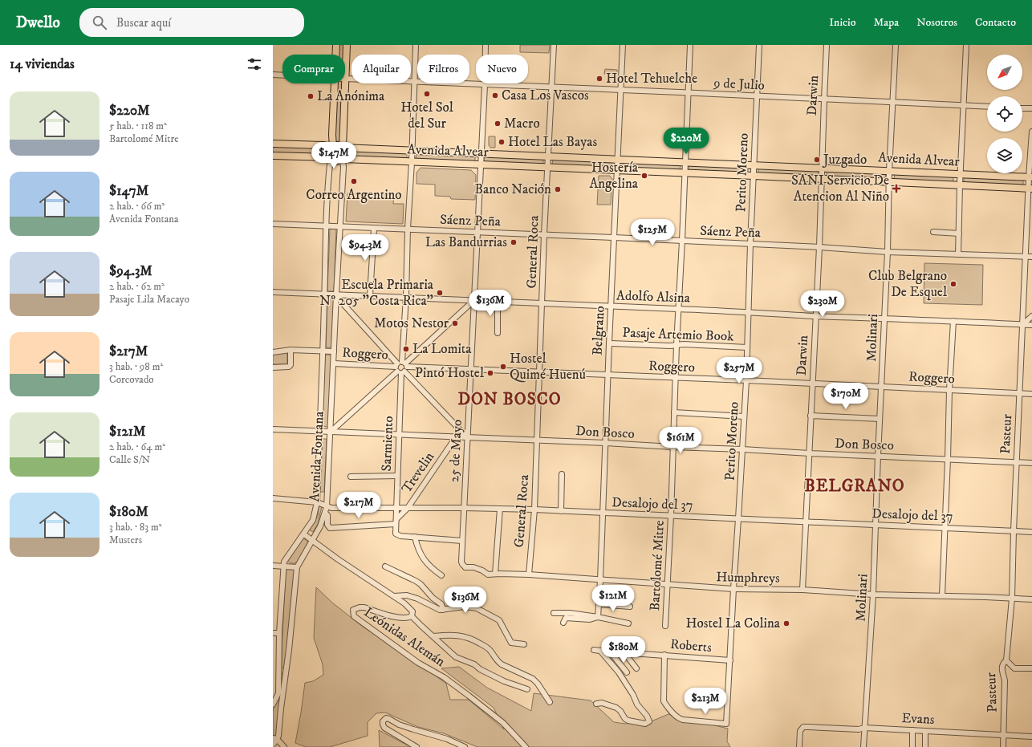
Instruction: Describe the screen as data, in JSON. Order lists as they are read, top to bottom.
{
  "streets": {
    "main road": ["Avenida Alvear"],
    "street": [
      "9 de Julio",
      "Darwin",
      "Perito Moreno",
      "Sáenz Peña",
      "General Roca",
      "Adolfo Alsina",
      "Belgrano",
      "Pasaje Artemio Book",
      "Molinari",
      "Roggero",
      "Don Bosco",
      "Pasteur",
      "Sarmiento",
      "25 de Mayo",
      "Avenida Fontana",
      "Trevelin",
      "Desalojo del 37",
      "Bartolomé Mitre",
      "Humphreys",
      "Leónidas Alemán",
      "Roberts",
      "Evans"
    ]
  },
  "crossings": [
    ["9 de Julio", "Darwin"],
    ["9 de Julio", "Perito Moreno"],
    ["9 de Julio", "General Roca"],
    ["9 de Julio", "Belgrano"],
    ["9 de Julio", "Molinari"],
    ["9 de Julio", "Sarmiento"],
    ["9 de Julio", "25 de Mayo"],
    ["9 de Julio", "Bartolomé Mitre"],
    ["Darwin", "Avenida Alvear"],
    ["Darwin", "Sáenz Peña"],
    ["Darwin", "Adolfo Alsina"],
    ["Darwin", "Roggero"],
    ["Darwin", "Don Bosco"],
    ["Darwin", "Desalojo del 37"],
    ["Darwin", "Humphreys"],
    ["Avenida Alvear", "Perito Moreno"],
    ["Avenida Alvear", "General Roca"],
    ["Avenida Alvear", "Belgrano"],
    ["Avenida Alvear", "Molinari"],
    ["Avenida Alvear", "Pasteur"],
    ["Avenida Alvear", "Sarmiento"],
    ["Avenida Alvear", "25 de Mayo"],
    ["Avenida Alvear", "Avenida Fontana"],
    ["Avenida Alvear", "Bartolomé Mitre"],
    ["Perito Moreno", "Sáenz Peña"],
    ["Perito Moreno", "Adolfo Alsina"],
    ["Perito Moreno", "Pasaje Artemio Book"],
    ["Perito Moreno", "Roggero"],
    ["Perito Moreno", "Don Bosco"],
    ["Perito Moreno", "Desalojo del 37"],
    ["Perito Moreno", "Humphreys"],
    ["Perito Moreno", "Roberts"],
    ["Sáenz Peña", "General Roca"],
    ["Sáenz Peña", "Belgrano"],
    ["Sáenz Peña", "Molinari"],
    ["Sáenz Peña", "Pasteur"],
    ["Sáenz Peña", "Sarmiento"],
    ["Sáenz Peña", "25 de Mayo"],
    ["Sáenz Peña", "Avenida Fontana"],
    ["Sáenz Peña", "Bartolomé Mitre"],
    ["General Roca", "Adolfo Alsina"],
    ["General Roca", "Roggero"],
    ["General Roca", "Don Bosco"],
    ["General Roca", "Desalojo del 37"],
    ["General Roca", "Humphreys"],
    ["Adolfo Alsina", "Belgrano"],
    ["Adolfo Alsina", "Molinari"],
    ["Adolfo Alsina", "Pasteur"],
    ["Adolfo Alsina", "Sarmiento"],
    ["Adolfo Alsina", "25 de Mayo"],
    ["Adolfo Alsina", "Avenida Fontana"],
    ["Adolfo Alsina", "Bartolomé Mitre"],
    ["Belgrano", "Pasaje Artemio Book"],
    ["Belgrano", "Roggero"],
    ["Belgrano", "Don Bosco"],
    ["Belgrano", "Desalojo del 37"],
    ["Belgrano", "Humphreys"],
    ["Pasaje Artemio Book", "Bartolomé Mitre"],
    ["Molinari", "Roggero"],
    ["Molinari", "Don Bosco"],
    ["Molinari", "Desalojo del 37"],
    ["Molinari", "Humphreys"],
    ["Molinari", "Evans"],
    ["Roggero", "Pasteur"],
    ["Roggero", "Sarmiento"],
    ["Roggero", "25 de Mayo"],
    ["Roggero", "Avenida Fontana"],
    ["Roggero", "Bartolomé Mitre"],
    ["Don Bosco", "Pasteur"],
    ["Don Bosco", "Sarmiento"],
    ["Don Bosco", "25 de Mayo"],
    ["Don Bosco", "Avenida Fontana"],
    ["Don Bosco", "Trevelin"],
    ["Don Bosco", "Bartolomé Mitre"],
    ["Pasteur", "Desalojo del 37"],
    ["Pasteur", "Humphreys"],
    ["Pasteur", "Evans"],
    ["Sarmiento", "Trevelin"],
    ["Sarmiento", "Desalojo del 37"],
    ["25 de Mayo", "Desalojo del 37"],
    ["25 de Mayo", "Humphreys"],
    ["Avenida Fontana", "Desalojo del 37"],
    ["Avenida Fontana", "Leónidas Alemán"],
    ["Trevelin", "Desalojo del 37"],
    ["Desalojo del 37", "Bartolomé Mitre"],
    ["Bartolomé Mitre", "Humphreys"]
  ],
  "districts": ["DON BOSCO", "BELGRANO"],
  "places": {
    "other": [
      "Hotel Tehuelche",
      "Hotel Sol del Sur",
      "Casa Los Vascos",
      "La Anónima",
      "Macro",
      "Hotel Las Bayas",
      "Juzgado",
      "Hostería Angelina",
      "Correo Argentino",
      "Banco Nación",
      "Las Bandurrias",
      "Club Belgrano De Esquel",
      "Escuela Primaria Nº 205 \"Costa Rica\"",
      "Motos Nestor",
      "La Lomita",
      "Hostel Quimé Huenú",
      "Pintó Hostel",
      "Hostel La Colina"
    ],
    "health": ["SANI Servicio De Atencion Al Niño"]
  },
  "north": "bottom left",
  "page": {
    "header": "Dwello",
    "search": "Buscar aquí",
    "nav": [
      "Inicio",
      "Mapa",
      "Nosotros",
      "Contacto"
    ],
    "heading": "14 viviendas",
    "chip": [
      "Comprar",
      "Alquilar",
      "Filtros",
      "Nuevo"
    ],
    "list": [
      {
        "name": "$220M",
        "note": "5 hab. · 118 m² · Bartolomé Mitre"
      },
      {
        "name": "$147M",
        "note": "2 hab. · 66 m² · Avenida Fontana"
      },
      {
        "name": "$94.3M",
        "note": "2 hab. · 62 m² · Pasaje Lila Macayo"
      },
      {
        "name": "$217M",
        "note": "3 hab. · 98 m² · Corcovado"
      },
      {
        "name": "$121M",
        "note": "2 hab. · 64 m² · Calle S/N"
      },
      {
        "name": "$180M",
        "note": "3 hab. · 83 m² · Musters"
      }
    ],
    "price": [
      "$220M",
      "$147M",
      "$125M",
      "$94.3M",
      "$136M",
      "$230M",
      "$257M",
      "$170M",
      "$161M",
      "$217M",
      "$121M",
      "$136M",
      "$180M",
      "$213M"
    ]
  }
}
